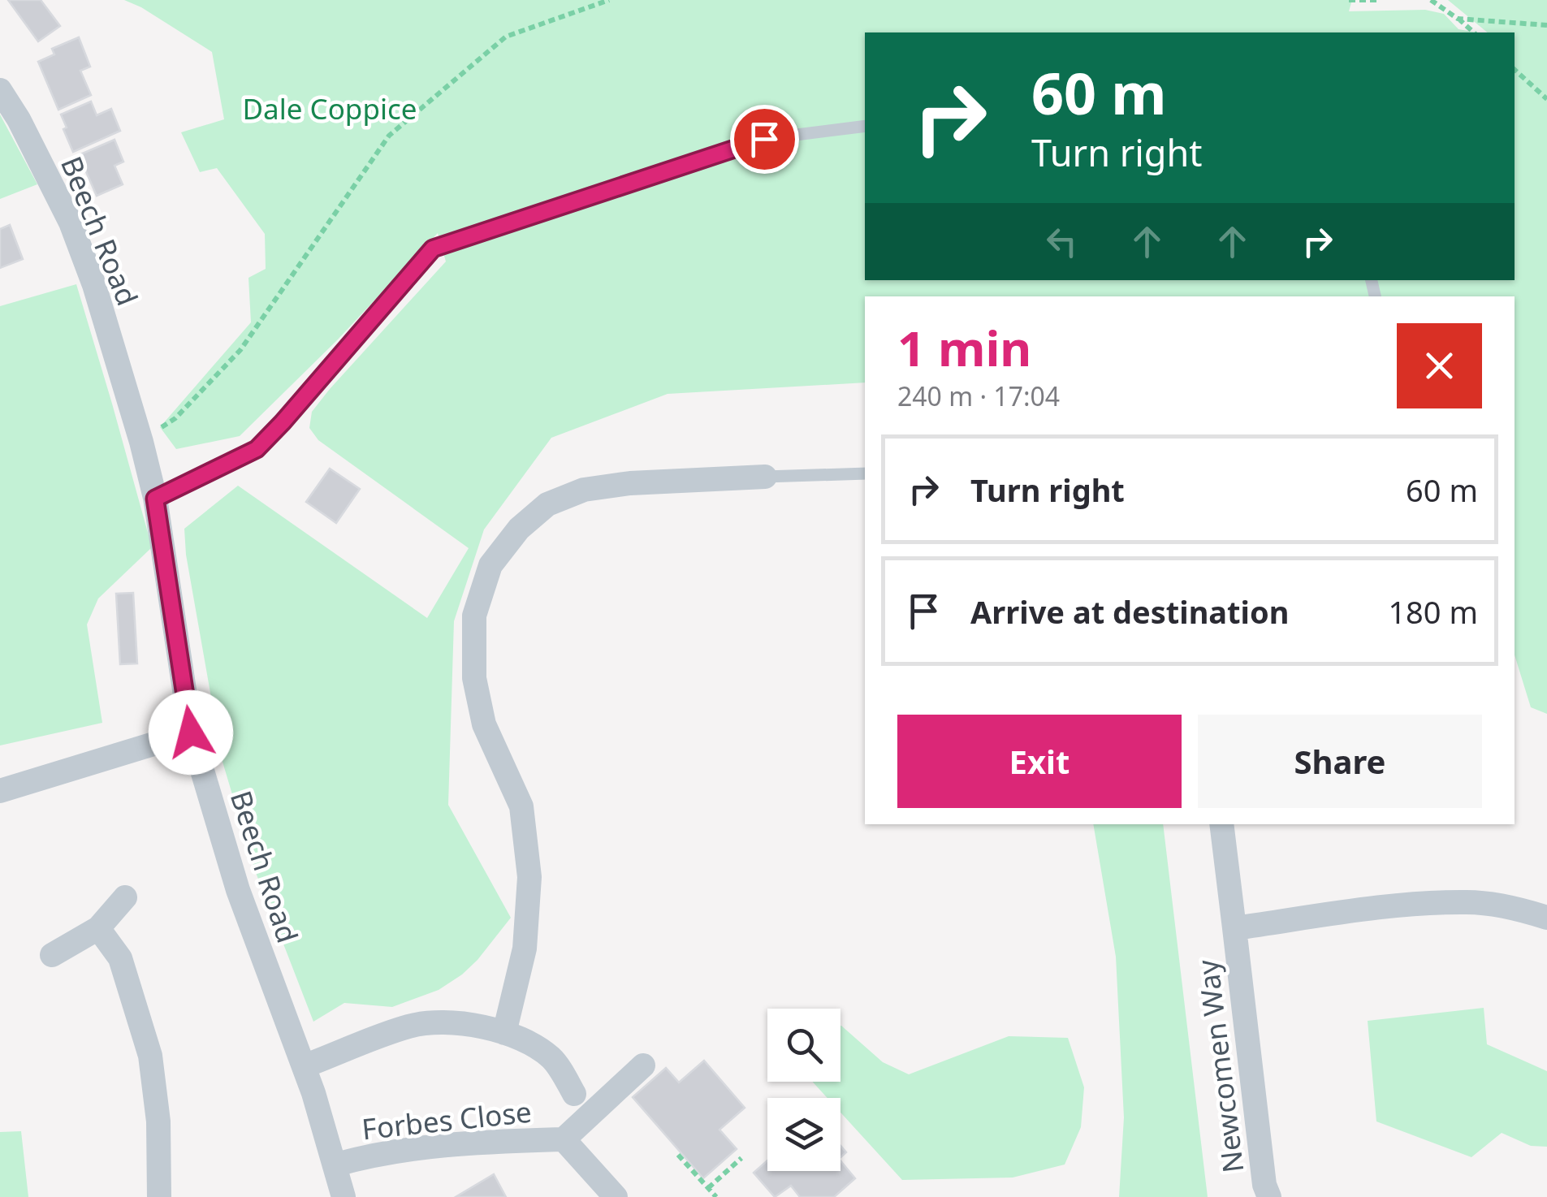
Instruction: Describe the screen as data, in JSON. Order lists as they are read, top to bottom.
{
  "streets": {
    "street": ["Beech Road", "Newcomen Way", "Forbes Close"]
  },
  "crossings": [
    ["Beech Road", "Forbes Close"]
  ],
  "parks": ["Dale Coppice"],
  "page": {
    "turn": ["60 m", "Turn right"],
    "heading": ["1 min", "240 m · 17:04"],
    "list": [
      {
        "name": "Turn right",
        "value": "60 m"
      },
      {
        "name": "Arrive at destination",
        "value": "180 m"
      }
    ],
    "buttons": ["Exit", "Share"]
  }
}
